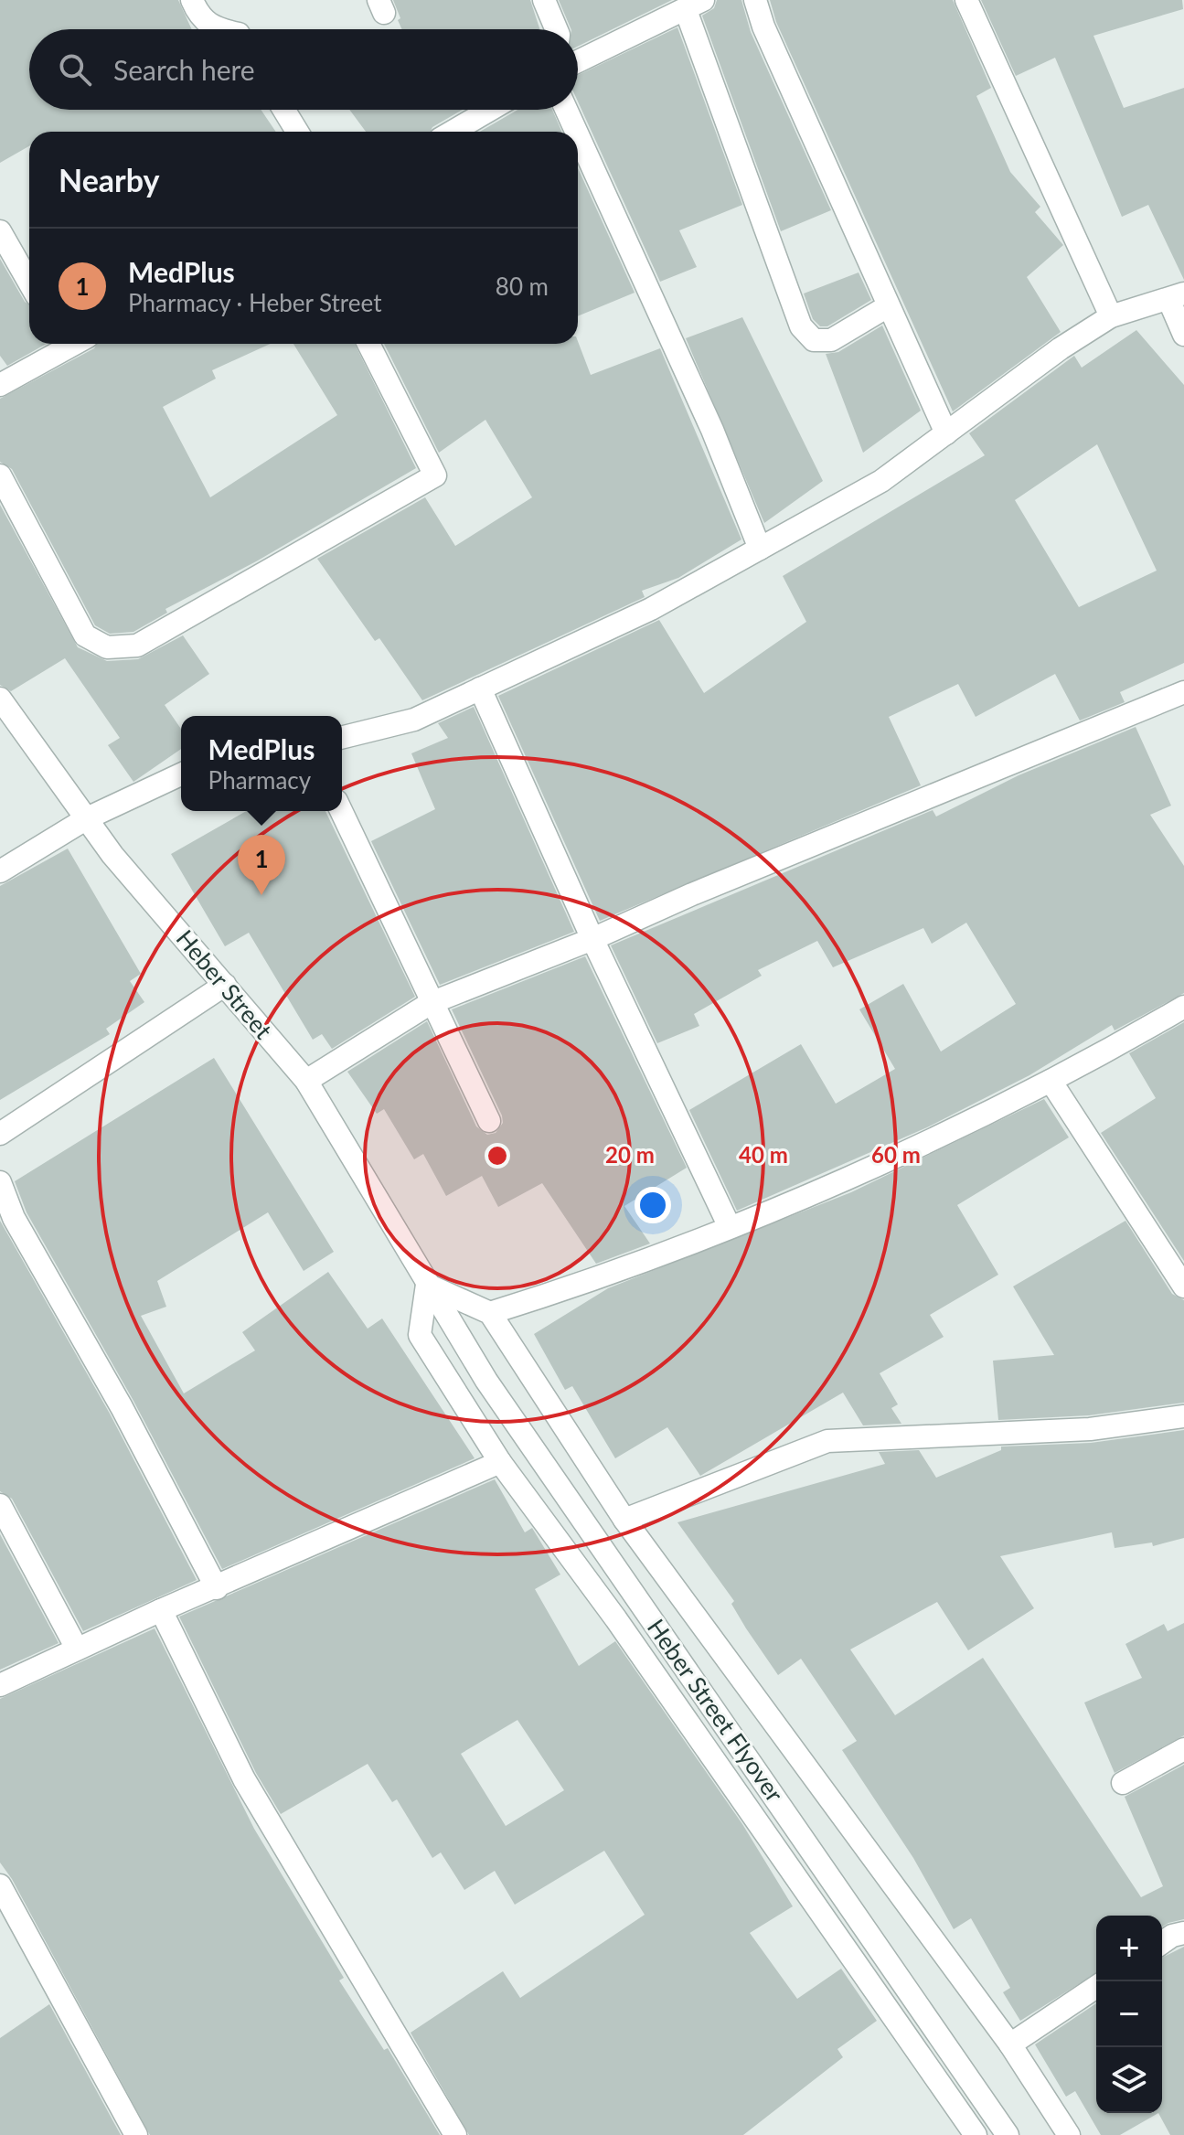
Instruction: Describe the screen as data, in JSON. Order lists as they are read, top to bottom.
{
  "streets": {
    "street": ["Heber Street", "Heber Street Flyover"]
  },
  "crossings": [
    ["Heber Street", "Heber Street Flyover"]
  ],
  "page": {
    "search": "Search here",
    "heading": "Nearby",
    "list": [
      {
        "mark": "1",
        "name": "MedPlus",
        "note": "Pharmacy · Heber Street",
        "value": "80 m"
      }
    ],
    "popup": ["MedPlus", "Pharmacy"],
    "pins": "1",
    "map_buttons": ["+", "−"]
  },
  "rings": ["20 m", "40 m", "60 m"]
}
